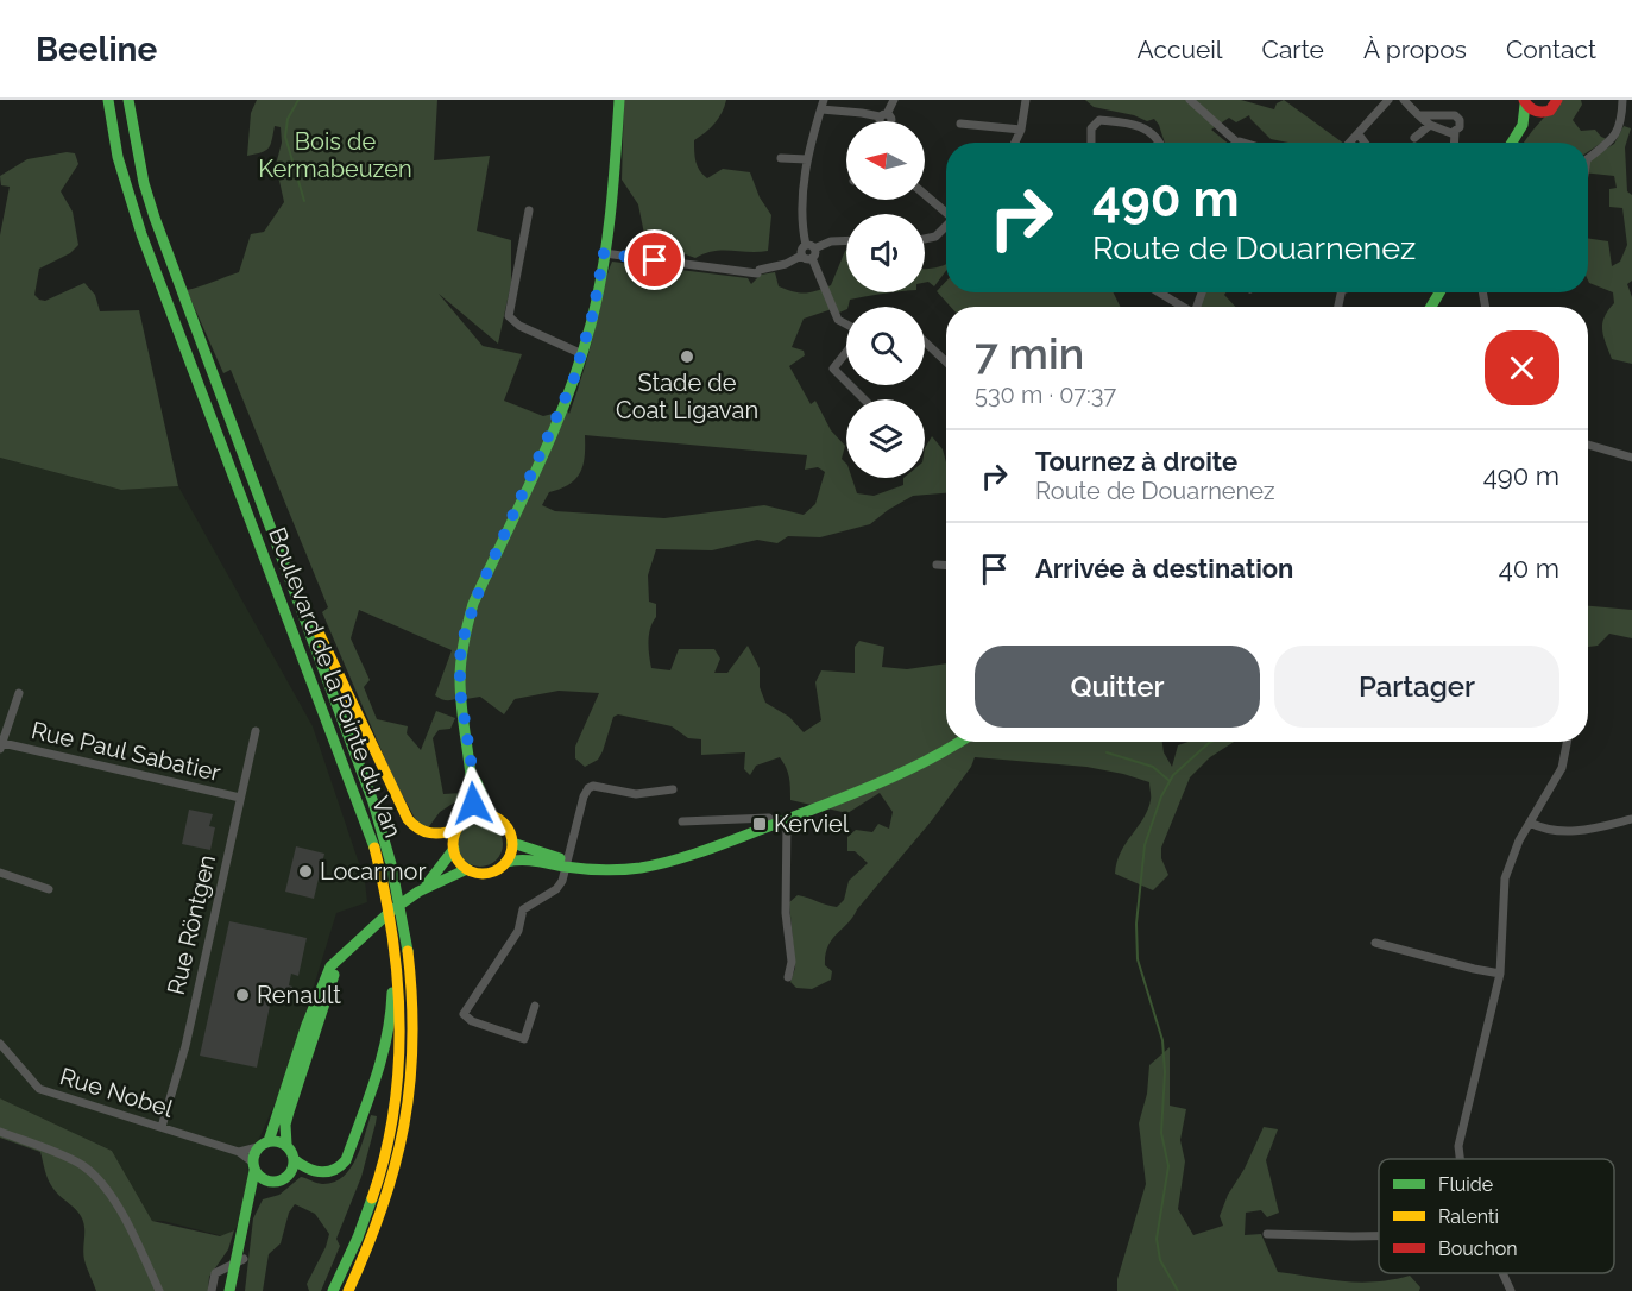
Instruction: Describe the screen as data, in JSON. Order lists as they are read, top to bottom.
{
  "streets": {
    "main road": ["Boulevard de la Pointe du Van"],
    "street": ["Rue Paul Sabatier", "Rue Röntgen", "Rue Nobel"]
  },
  "crossings": [
    ["Rue Paul Sabatier", "Rue Röntgen"],
    ["Rue Röntgen", "Rue Nobel"]
  ],
  "parks": ["Bois de Kermabeuzen"],
  "places": {
    "other": ["Stade de Coat Ligavan", "Locarmor", "Renault"],
    "transit": ["Kerviel"]
  },
  "legend": ["Fluide", "Ralenti", "Bouchon"],
  "north": "left",
  "page": {
    "header": "Beeline",
    "nav": [
      "Accueil",
      "Carte",
      "À propos",
      "Contact"
    ],
    "turn": ["490 m", "Route de Douarnenez"],
    "heading": ["7 min", "530 m · 07:37"],
    "list": [
      {
        "name": "Tournez à droite",
        "note": "Route de Douarnenez",
        "value": "490 m"
      },
      {
        "name": "Arrivée à destination",
        "value": "40 m"
      }
    ],
    "buttons": ["Quitter", "Partager"]
  }
}
